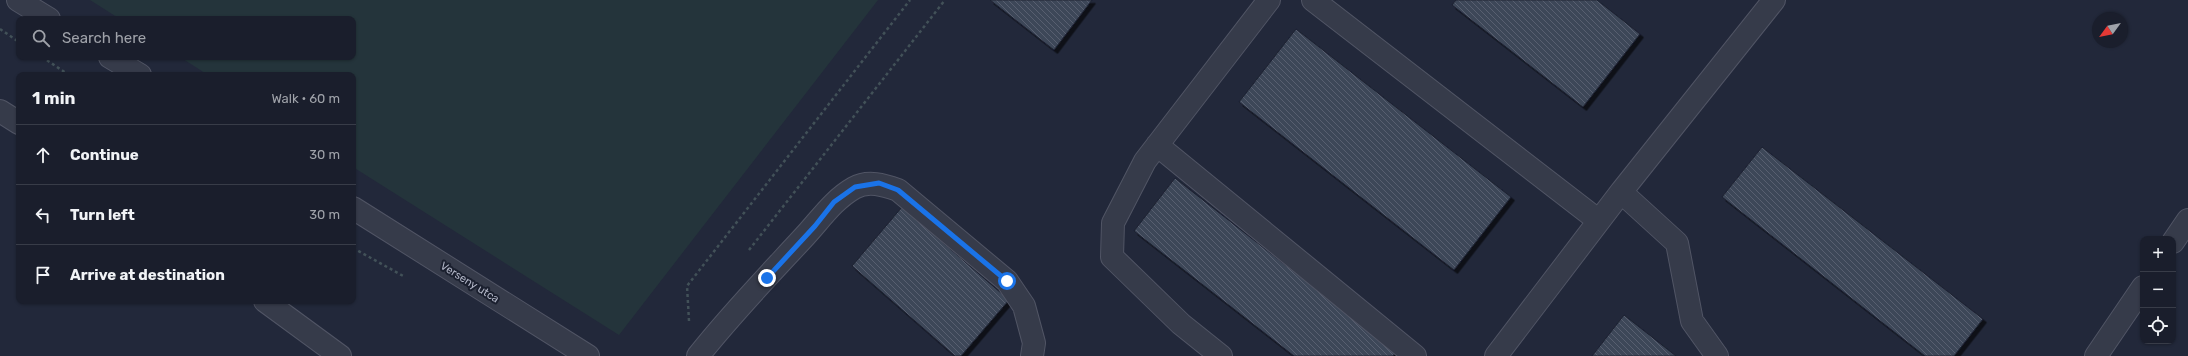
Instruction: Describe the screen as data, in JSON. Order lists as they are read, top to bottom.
{
  "streets": {
    "street": ["Verseny utca"]
  },
  "north": "bottom left",
  "page": {
    "search": "Search here",
    "heading": ["1 min", "Walk · 60 m"],
    "list": [
      ["Continue", "30 m"],
      ["Turn left", "30 m"],
      "Arrive at destination"
    ],
    "map_buttons": ["+", "−"]
  }
}
